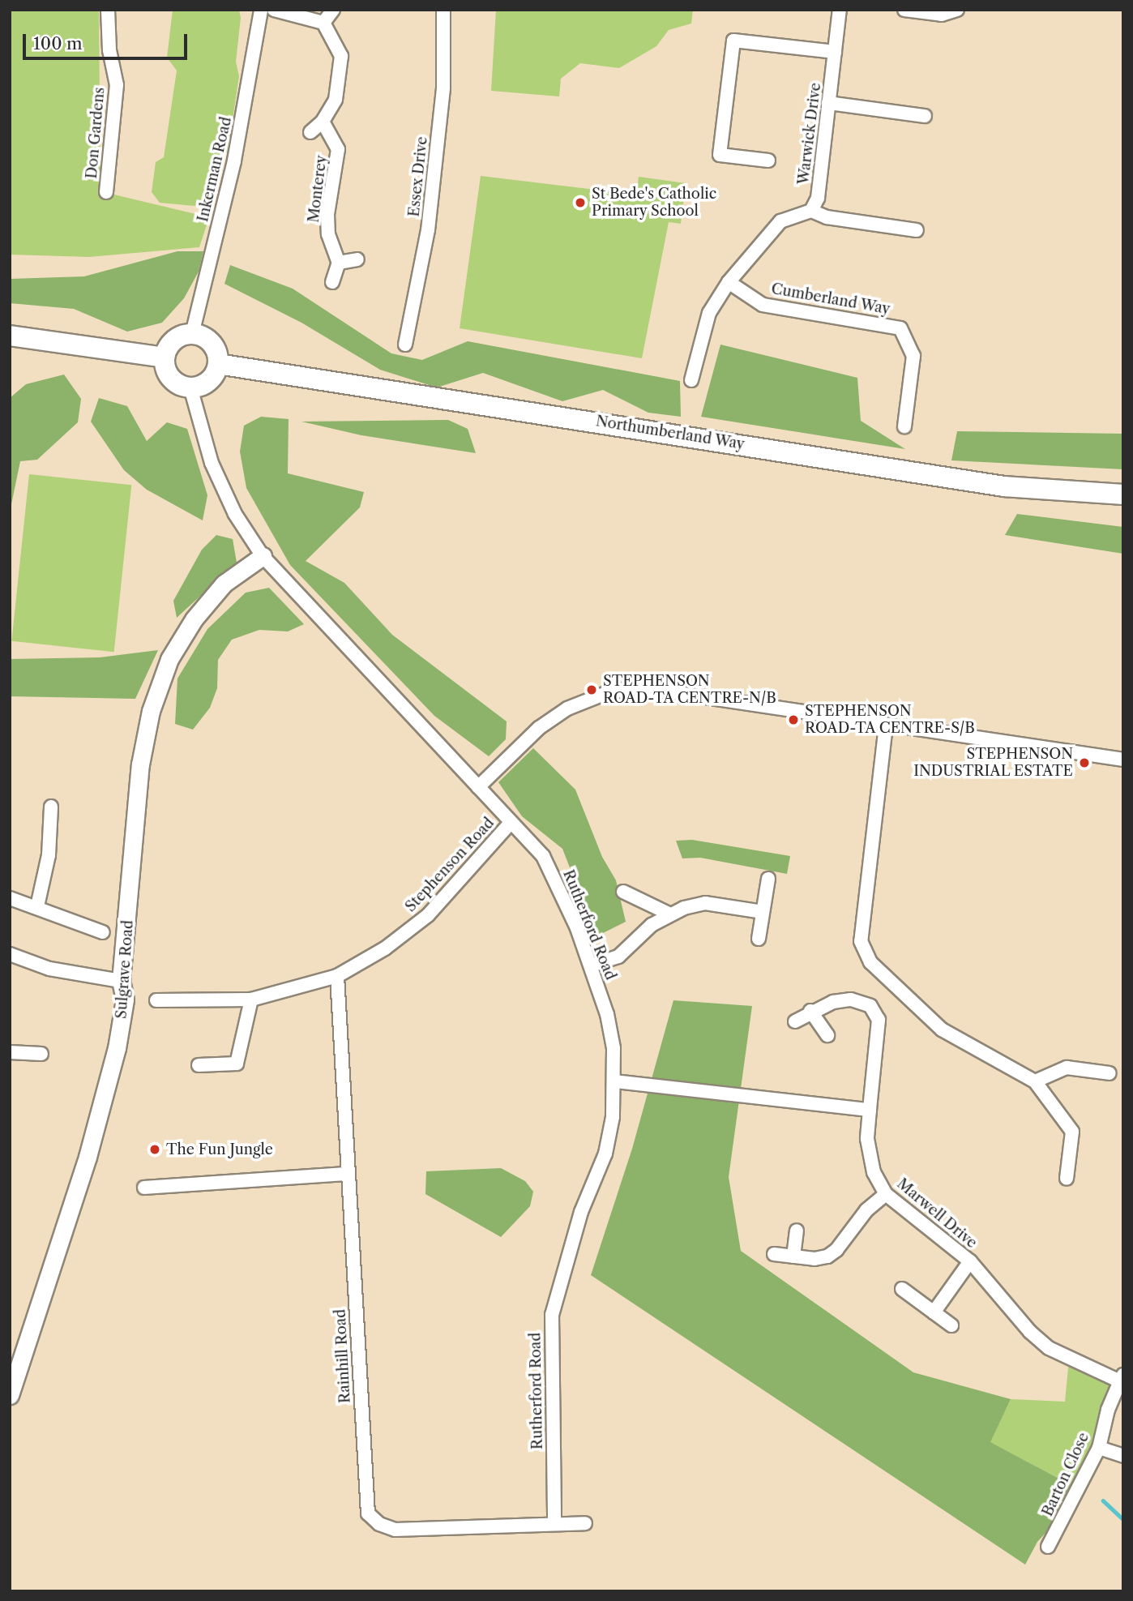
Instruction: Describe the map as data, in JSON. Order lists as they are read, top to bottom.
{
  "streets": {
    "main road": ["Northumberland Way"],
    "street": [
      "Don Gardens",
      "Warwick Drive",
      "Inkerman Road",
      "Essex Drive",
      "Monterey",
      "Cumberland Way",
      "Stephenson Road",
      "Rutherford Road",
      "Sulgrave Road",
      "Marwell Drive",
      "Rainhill Road",
      "Barton Close"
    ]
  },
  "crossings": [
    ["Inkerman Road", "Northumberland Way"],
    ["Inkerman Road", "Rutherford Road"],
    ["Northumberland Way", "Rutherford Road"],
    ["Stephenson Road", "Rutherford Road"],
    ["Stephenson Road", "Rainhill Road"],
    ["Rutherford Road", "Sulgrave Road"],
    ["Rutherford Road", "Rainhill Road"],
    ["Marwell Drive", "Barton Close"]
  ],
  "places": [
    "St Bede's Catholic Primary School",
    "STEPHENSON ROAD-TA CENTRE-N/B",
    "STEPHENSON ROAD-TA CENTRE-S/B",
    "STEPHENSON INDUSTRIAL ESTATE",
    "The Fun Jungle"
  ],
  "scale_bar": "100 m"
}
